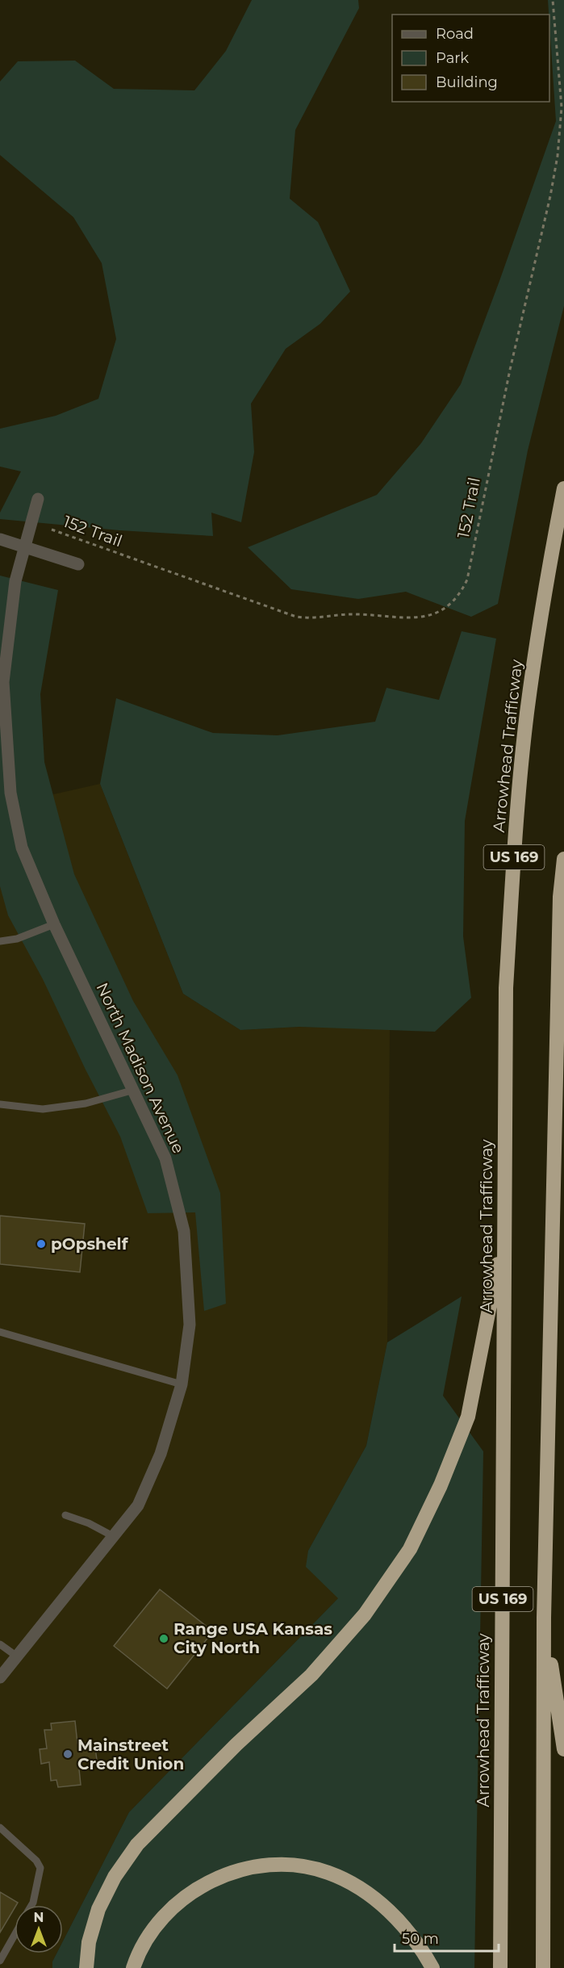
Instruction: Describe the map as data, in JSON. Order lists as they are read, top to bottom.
{
  "streets": {
    "highway": ["Arrowhead Trafficway", "US 169"],
    "street": ["North Madison Avenue"],
    "path": ["152 Trail"]
  },
  "places": ["pOpshelf", "Range USA Kansas City North", "Mainstreet Credit Union"],
  "legend": ["Road", "Park", "Building"],
  "scale_bar": "50 m",
  "north": "top"
}
